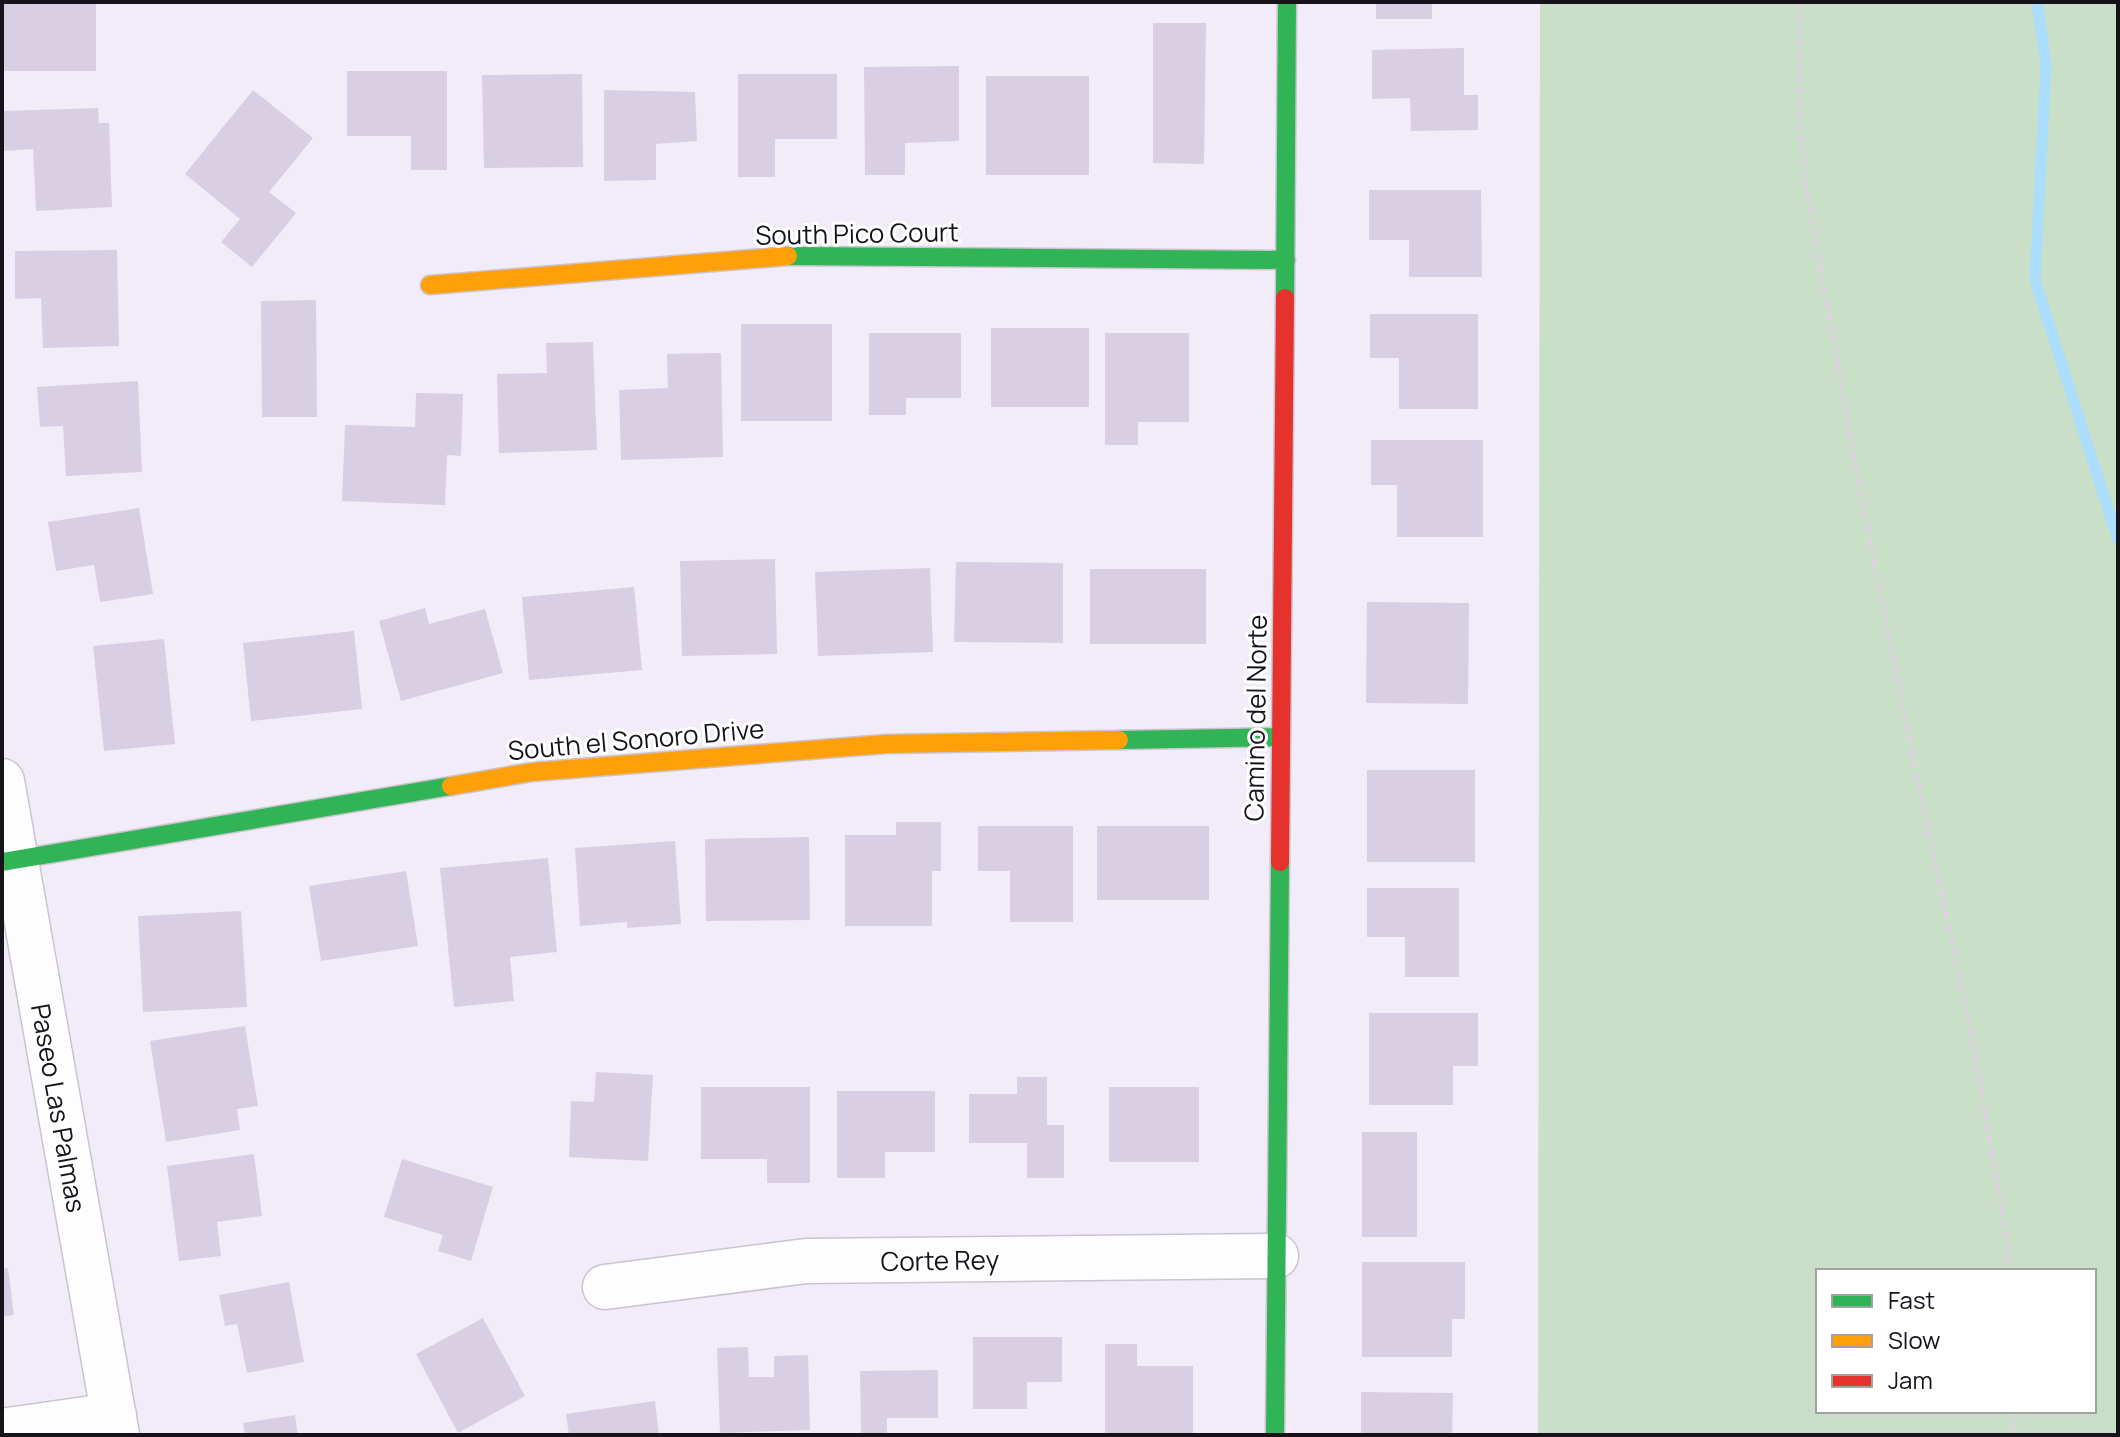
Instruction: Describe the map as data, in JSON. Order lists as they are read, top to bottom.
{
  "streets": {
    "street": [
      "South Pico Court",
      "Camino del Norte",
      "South el Sonoro Drive",
      "Paseo Las Palmas",
      "Corte Rey"
    ]
  },
  "crossings": [
    ["South Pico Court", "Camino del Norte"],
    ["Camino del Norte", "South el Sonoro Drive"],
    ["Camino del Norte", "Corte Rey"],
    ["South el Sonoro Drive", "Paseo Las Palmas"]
  ],
  "legend": ["Fast", "Slow", "Jam"]
}
